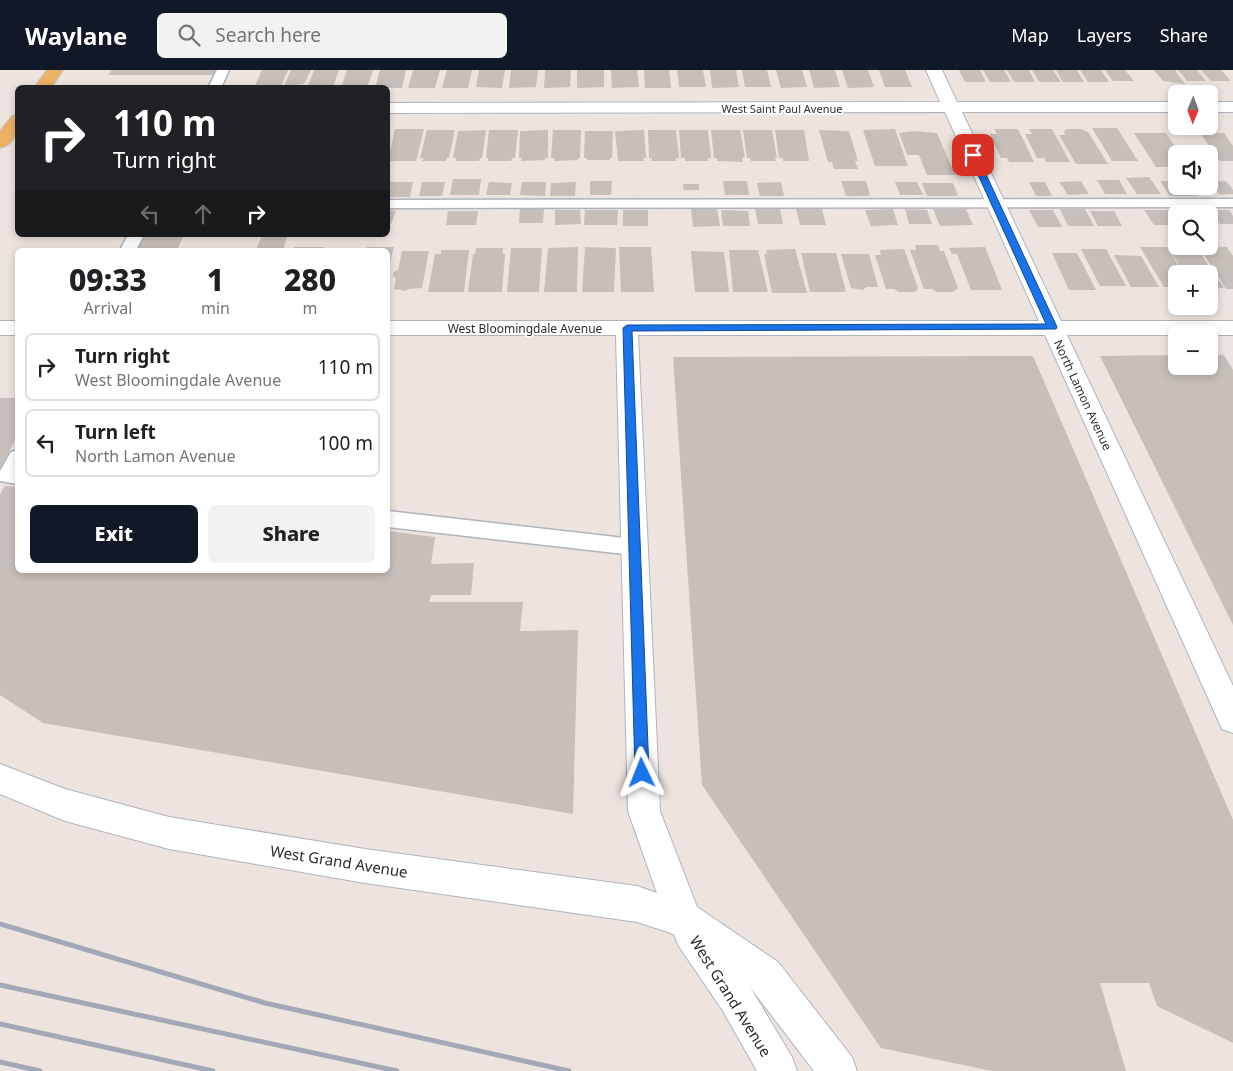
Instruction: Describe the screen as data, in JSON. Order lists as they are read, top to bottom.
{
  "streets": {
    "street": [
      "West Saint Paul Avenue",
      "West Bloomingdale Avenue",
      "North Lamon Avenue",
      "West Grand Avenue"
    ]
  },
  "crossings": [
    ["West Saint Paul Avenue", "North Lamon Avenue"],
    ["West Bloomingdale Avenue", "North Lamon Avenue"]
  ],
  "north": "bottom",
  "page": {
    "header": "Waylane",
    "search": "Search here",
    "nav": ["Map", "Layers", "Share"],
    "map_buttons": ["+", "−"],
    "turn": ["110 m", "Turn right"],
    "eta": [
      "09:33",
      "Arrival",
      "1",
      "min",
      "280",
      "m"
    ],
    "list": [
      {
        "name": "Turn right",
        "note": "West Bloomingdale Avenue",
        "value": "110 m"
      },
      {
        "name": "Turn left",
        "note": "North Lamon Avenue",
        "value": "100 m"
      }
    ],
    "buttons": ["Exit", "Share"]
  }
}
